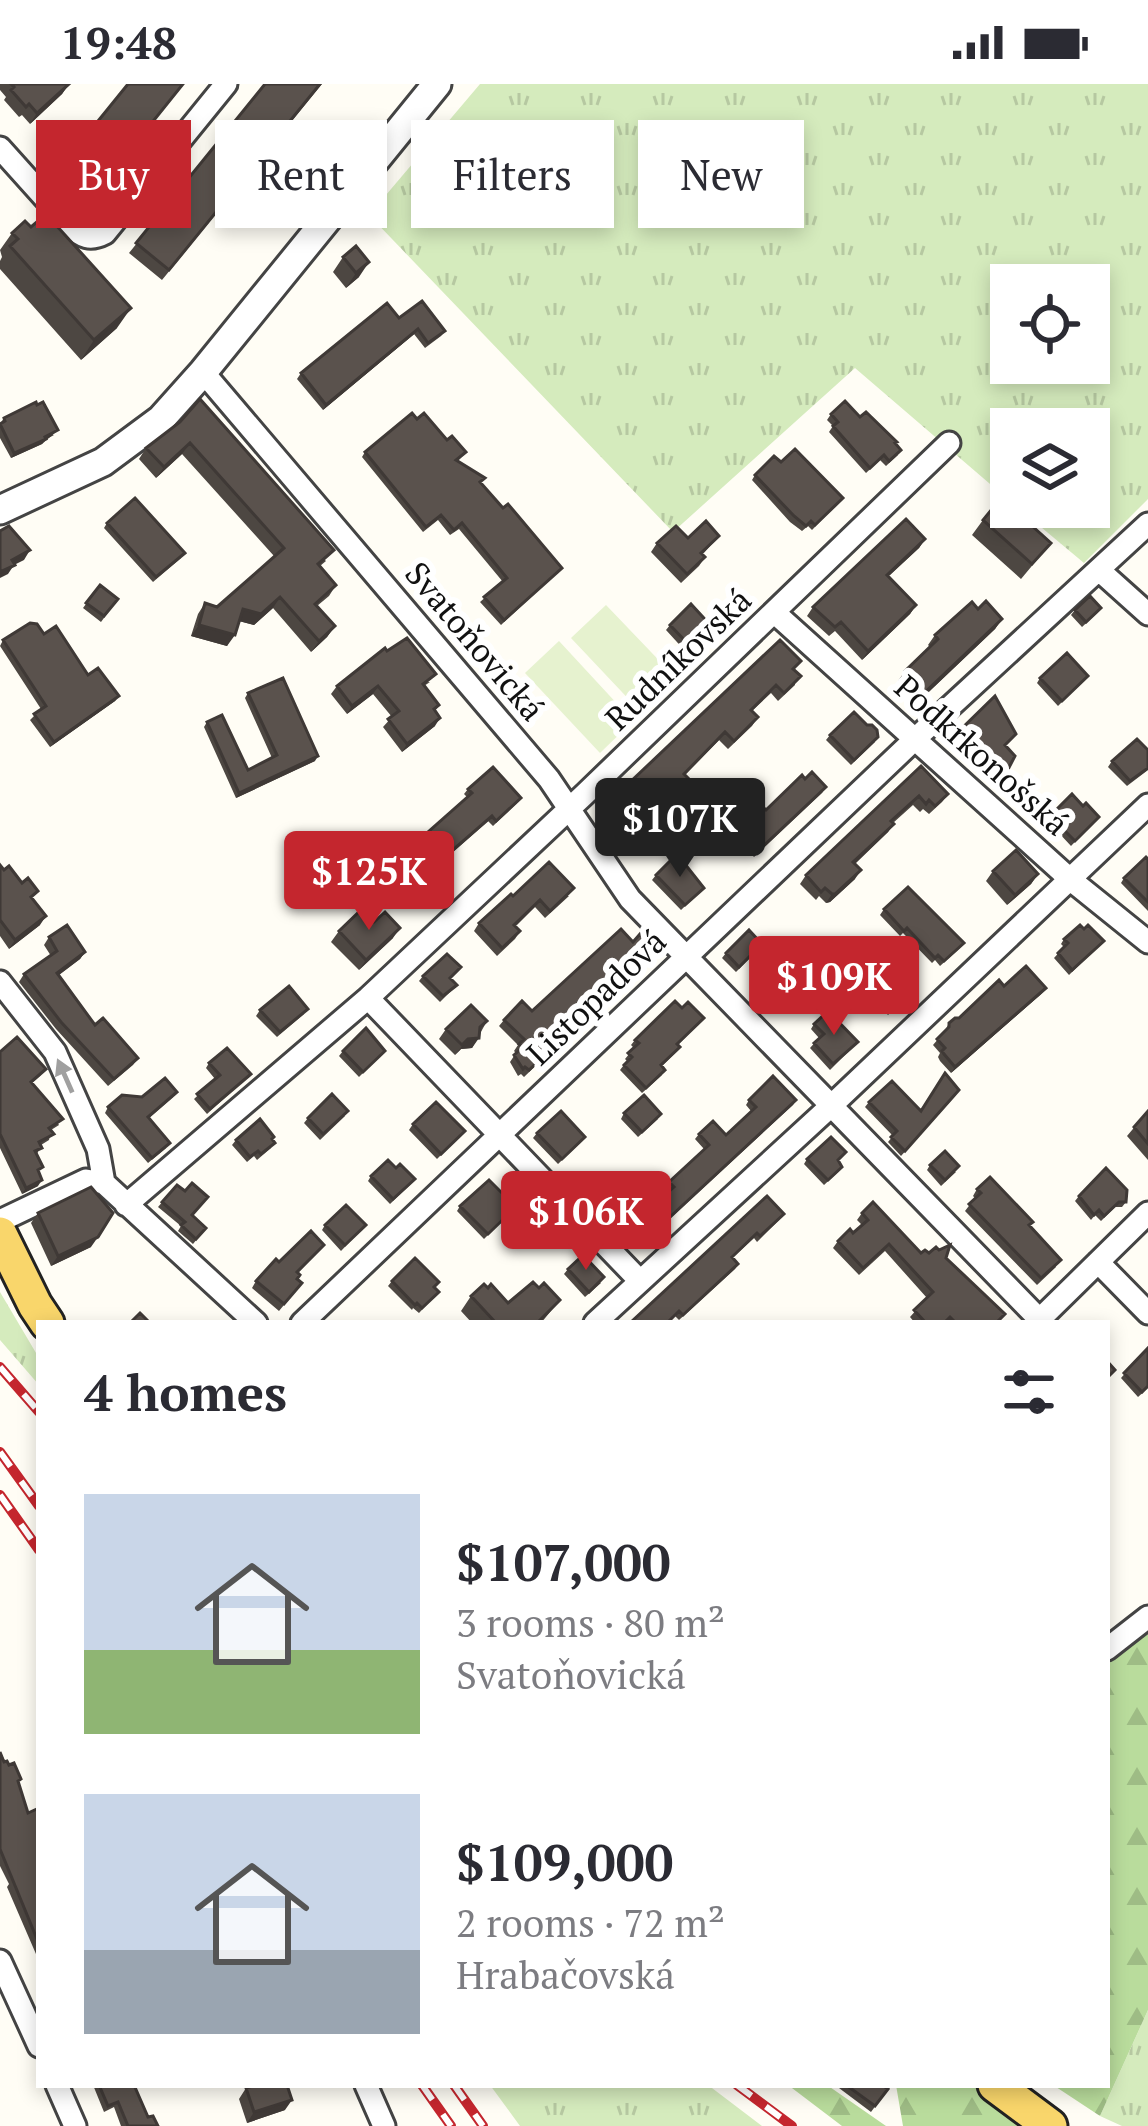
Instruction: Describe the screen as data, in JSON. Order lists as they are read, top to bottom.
{
  "streets": {
    "street": [
      "Svatoňovická",
      "Rudníkovská",
      "Podkrkonošská",
      "Listopadová"
    ]
  },
  "crossings": [
    ["Svatoňovická", "Rudníkovská"],
    ["Svatoňovická", "Listopadová"],
    ["Rudníkovská", "Podkrkonošská"],
    ["Podkrkonošská", "Listopadová"]
  ],
  "page": {
    "status": "19:48",
    "chip": [
      "Buy",
      "Rent",
      "Filters",
      "New"
    ],
    "price": [
      "$107K",
      "$125K",
      "$109K",
      "$106K"
    ],
    "heading": "4 homes",
    "list": [
      {
        "name": "$107,000",
        "note": "3 rooms · 80 m² · Svatoňovická"
      },
      {
        "name": "$109,000",
        "note": "2 rooms · 72 m² · Hrabačovská"
      }
    ]
  }
}
